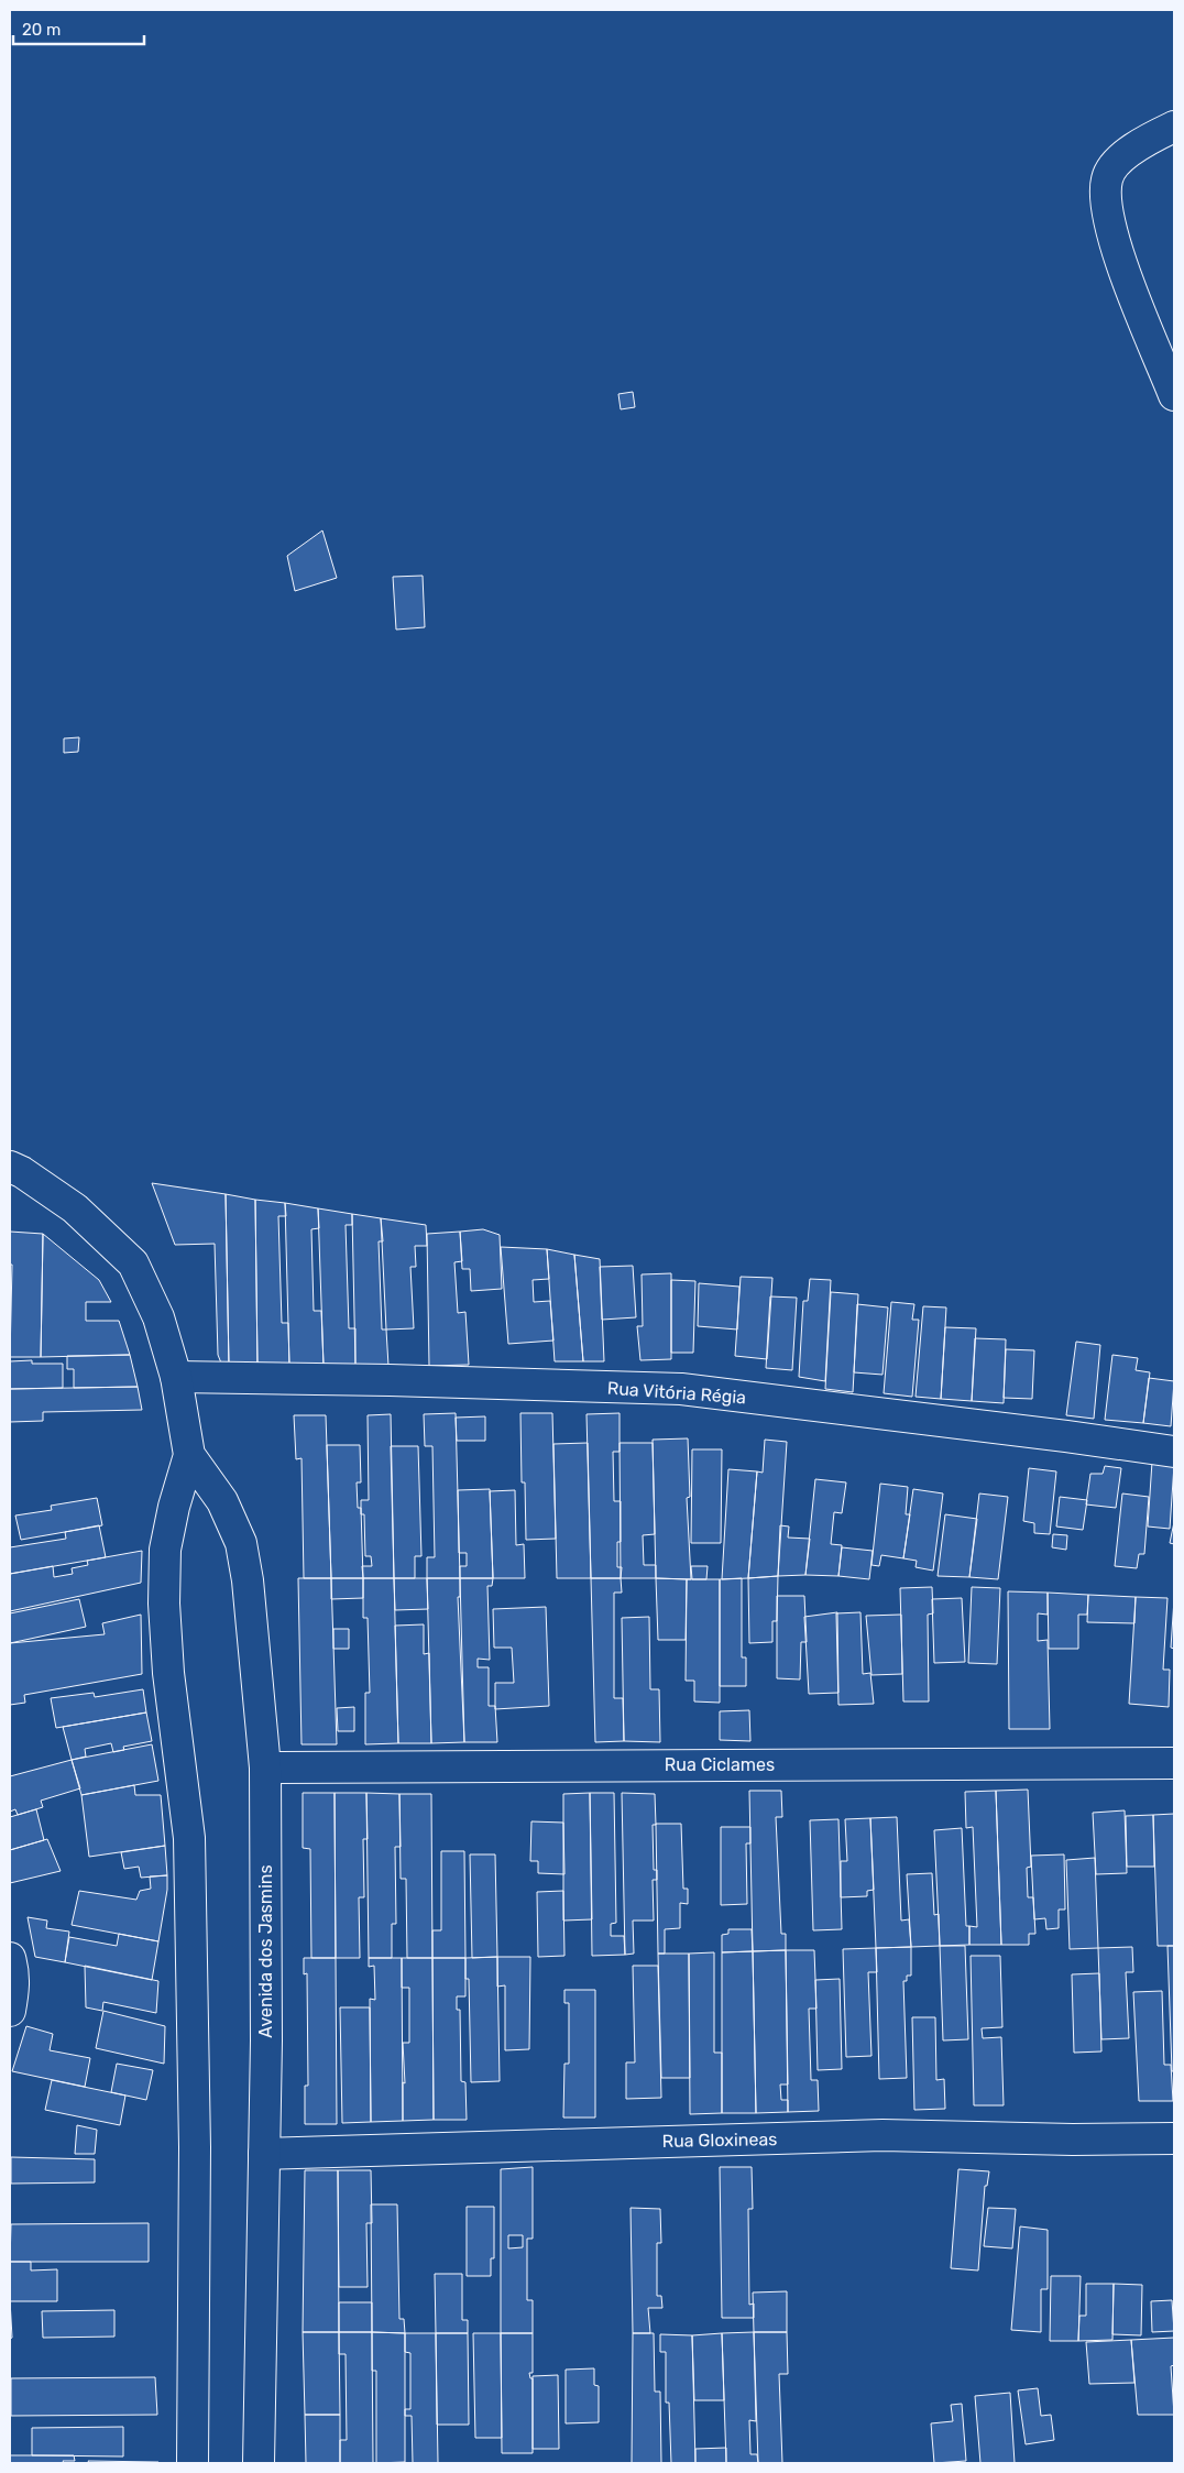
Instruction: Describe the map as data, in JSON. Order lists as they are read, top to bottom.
{
  "streets": {
    "street": [
      "Rua Vitória Régia",
      "Rua Ciclames",
      "Avenida dos Jasmins",
      "Rua Gloxineas"
    ]
  },
  "crossings": [
    ["Rua Vitória Régia", "Avenida dos Jasmins"],
    ["Rua Ciclames", "Avenida dos Jasmins"],
    ["Avenida dos Jasmins", "Rua Gloxineas"]
  ],
  "scale_bar": "20 m"
}
